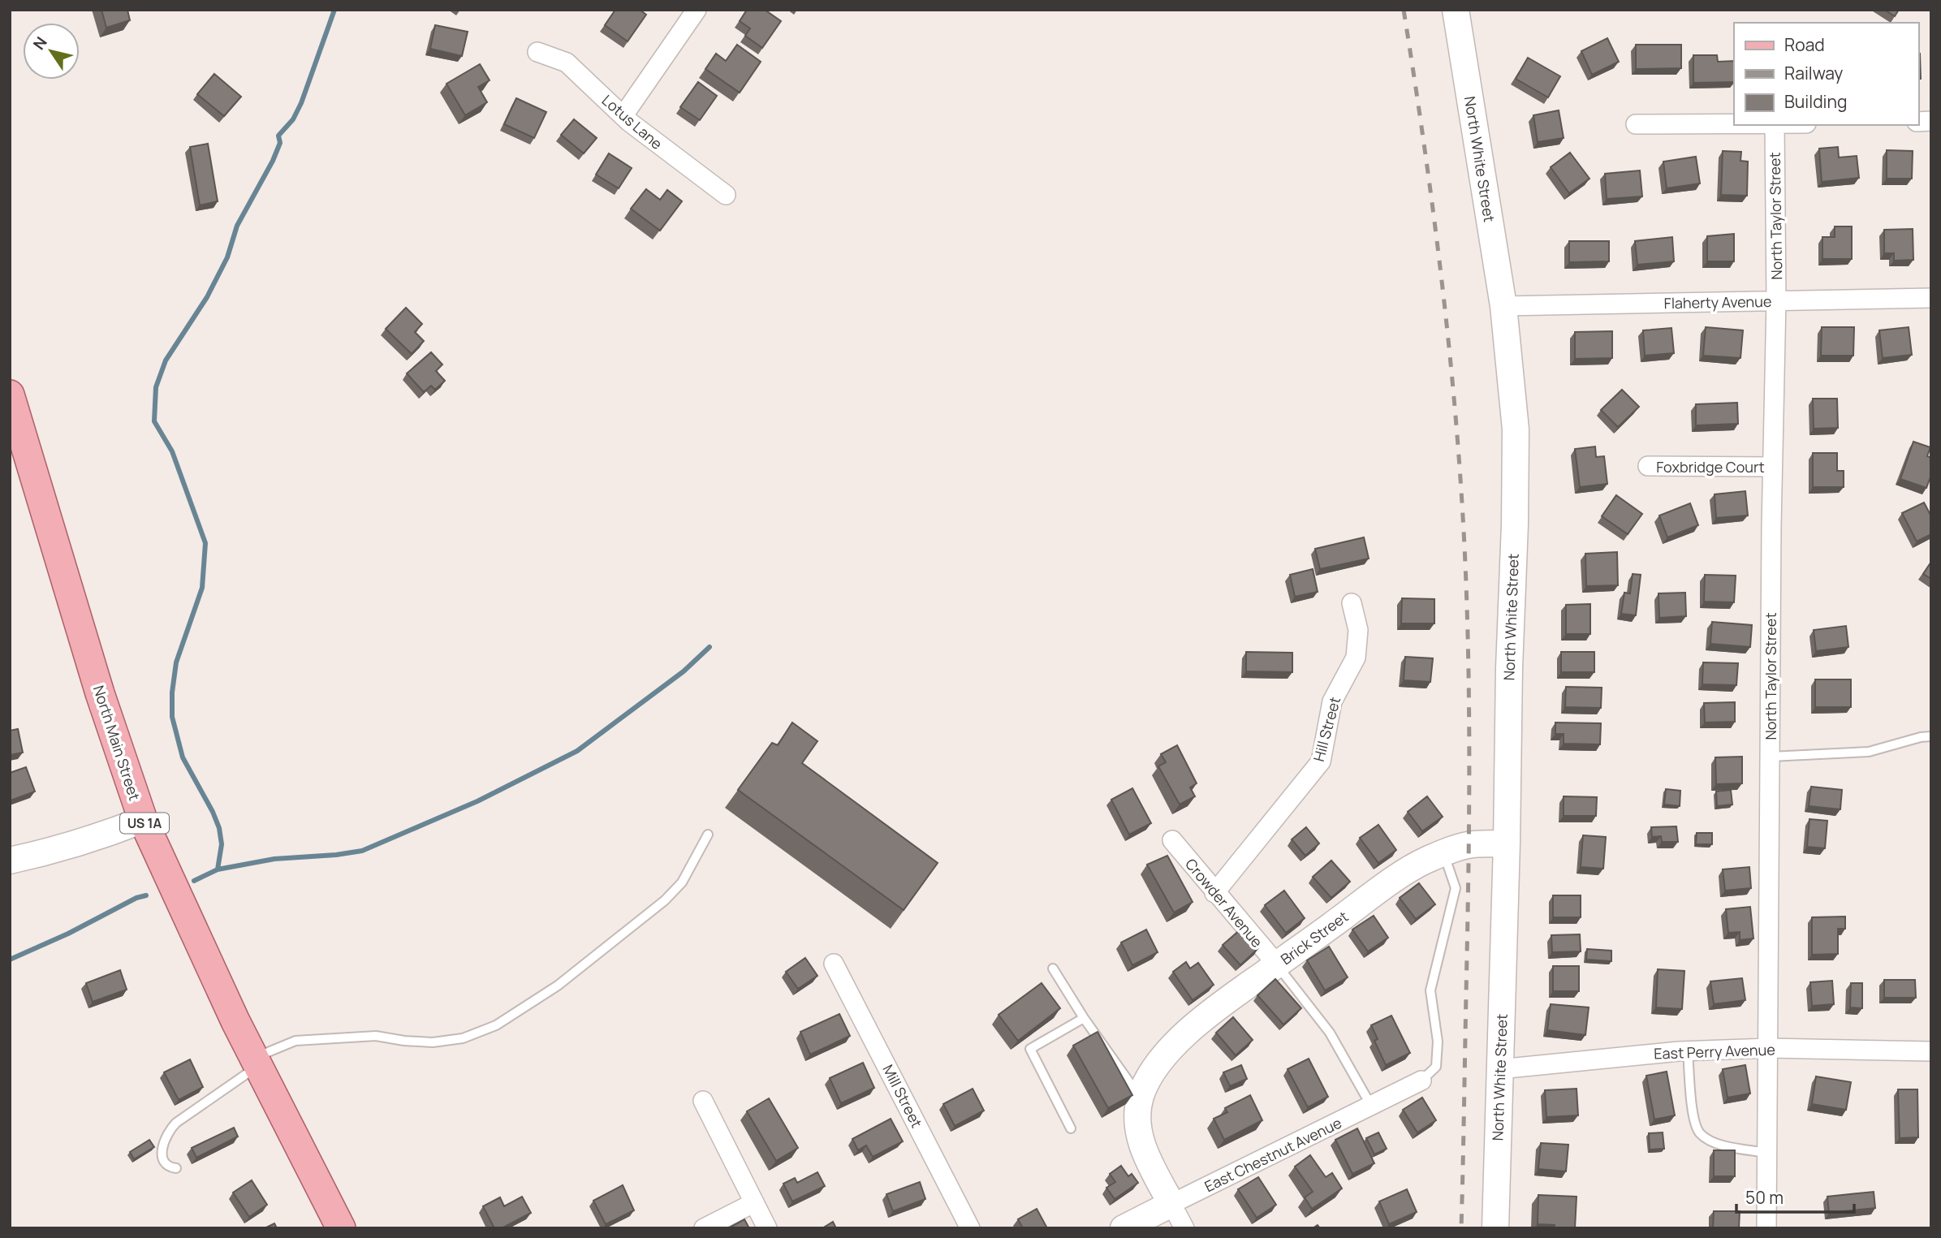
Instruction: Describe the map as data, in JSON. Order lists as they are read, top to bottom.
{
  "streets": {
    "main road": [
      "North White Street",
      "North Main Street",
      "US 1A",
      "Brick Street",
      "East Chestnut Avenue"
    ],
    "street": [
      "Lotus Lane",
      "North Taylor Street",
      "Flaherty Avenue",
      "Foxbridge Court",
      "Hill Street",
      "Crowder Avenue",
      "East Perry Avenue",
      "Mill Street"
    ]
  },
  "crossings": [
    ["North White Street", "Flaherty Avenue"],
    ["North White Street", "Brick Street"],
    ["North White Street", "East Perry Avenue"],
    ["North Taylor Street", "Flaherty Avenue"],
    ["North Taylor Street", "Foxbridge Court"],
    ["North Taylor Street", "East Perry Avenue"],
    ["Hill Street", "Crowder Avenue"],
    ["Crowder Avenue", "Brick Street"]
  ],
  "legend": ["Road", "Railway", "Building"],
  "scale_bar": "50 m",
  "north": "top left"
}
